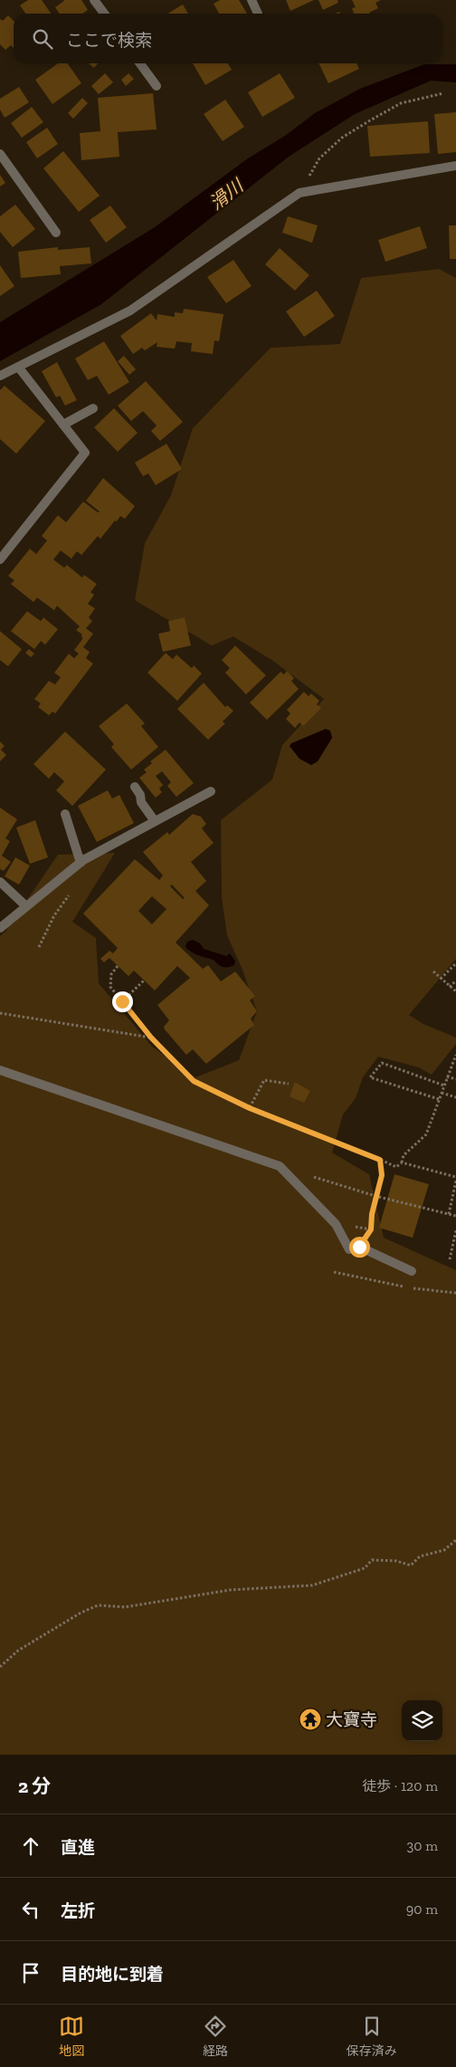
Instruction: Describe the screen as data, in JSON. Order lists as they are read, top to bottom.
{
  "water": ["滑川"],
  "places": {
    "temple": ["大寶寺"]
  },
  "page": {
    "search": "ここで検索",
    "heading": ["2 分", "徒歩 · 120 m"],
    "list": [
      ["直進", "30 m"],
      ["左折", "90 m"],
      "目的地に到着"
    ],
    "nav": ["地図", "経路", "保存済み"]
  }
}
